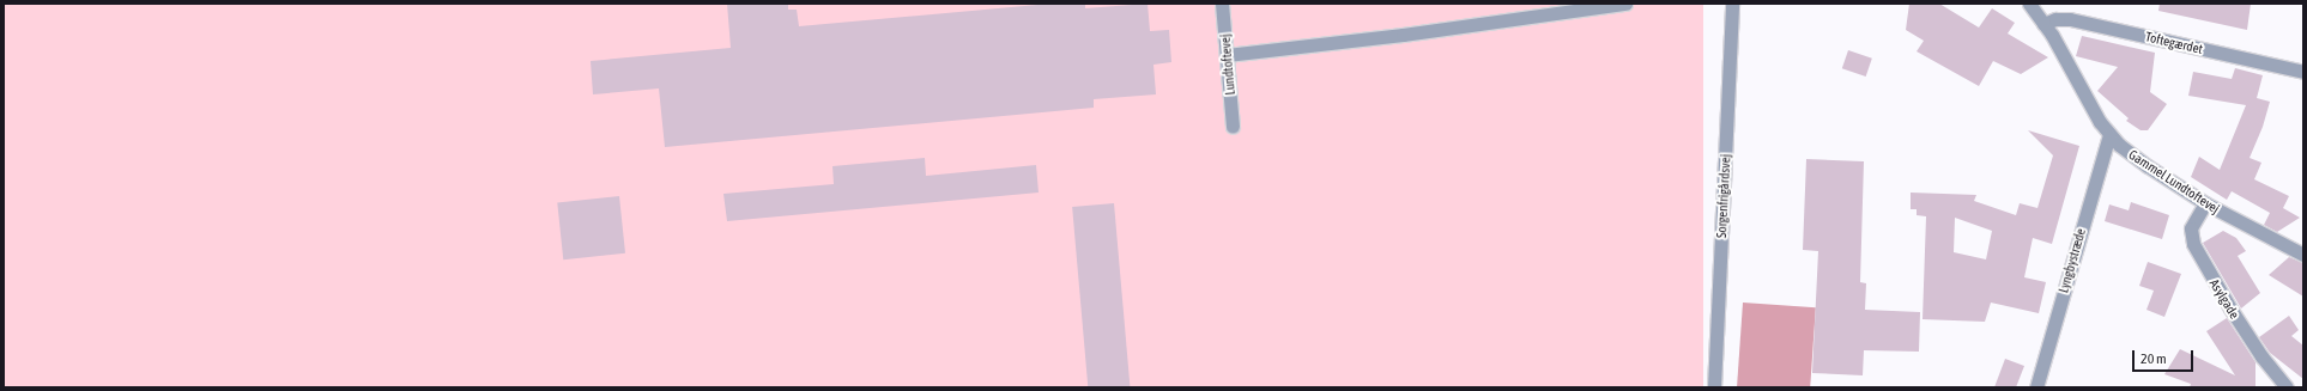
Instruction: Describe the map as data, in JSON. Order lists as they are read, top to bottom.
{
  "streets": {
    "street": [
      "Toftegærdet",
      "Lundtoftevej",
      "Gammel Lundtoftevej",
      "Sorgenfrigårdsvej",
      "Lyngbystræde",
      "Asylgade"
    ]
  },
  "crossings": [
    ["Toftegærdet", "Gammel Lundtoftevej"],
    ["Gammel Lundtoftevej", "Lyngbystræde"],
    ["Gammel Lundtoftevej", "Asylgade"]
  ],
  "scale_bar": "20 m"
}
